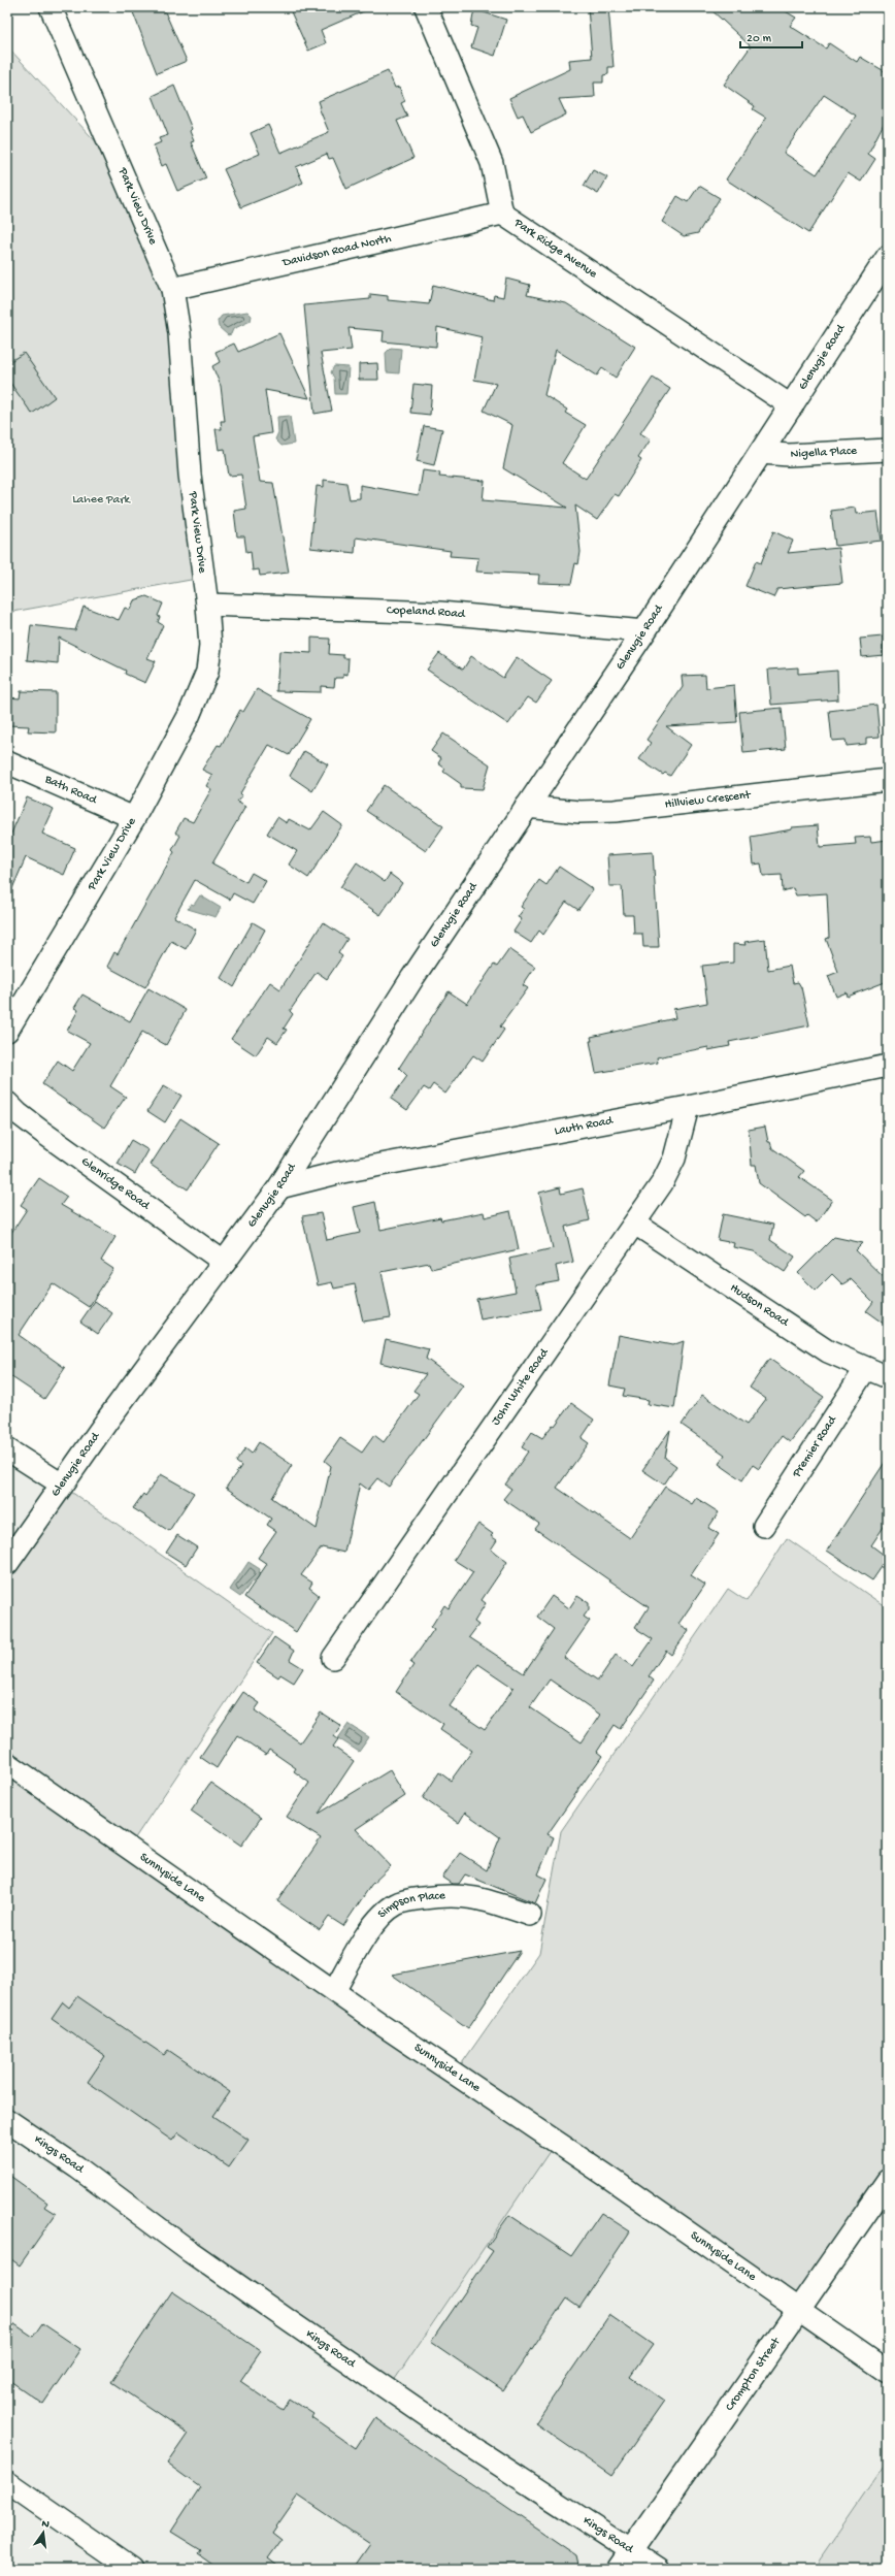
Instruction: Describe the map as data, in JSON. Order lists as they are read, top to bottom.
{
  "streets": {
    "street": [
      "Park View Drive",
      "Park Ridge Avenue",
      "Davidson Road North",
      "Glenugie Road",
      "Nigella Place",
      "Copeland Road",
      "Bath Road",
      "Hillview Crescent",
      "Lauth Road",
      "Glenridge Road",
      "Hudson Road",
      "John White Road",
      "Premier Road",
      "Sunnyside Lane",
      "Simpson Place",
      "Kings Road",
      "Crompton Street"
    ]
  },
  "crossings": [
    ["Park View Drive", "Davidson Road North"],
    ["Park View Drive", "Copeland Road"],
    ["Park View Drive", "Bath Road"],
    ["Park Ridge Avenue", "Davidson Road North"],
    ["Park Ridge Avenue", "Glenugie Road"],
    ["Glenugie Road", "Nigella Place"],
    ["Glenugie Road", "Copeland Road"],
    ["Glenugie Road", "Hillview Crescent"],
    ["Glenugie Road", "Lauth Road"],
    ["Glenugie Road", "Glenridge Road"],
    ["Lauth Road", "John White Road"],
    ["Hudson Road", "John White Road"],
    ["Hudson Road", "Premier Road"],
    ["Sunnyside Lane", "Simpson Place"],
    ["Sunnyside Lane", "Crompton Street"],
    ["Kings Road", "Crompton Street"]
  ],
  "parks": ["Lahee Park"],
  "scale_bar": "20 m",
  "north": "top"
}
